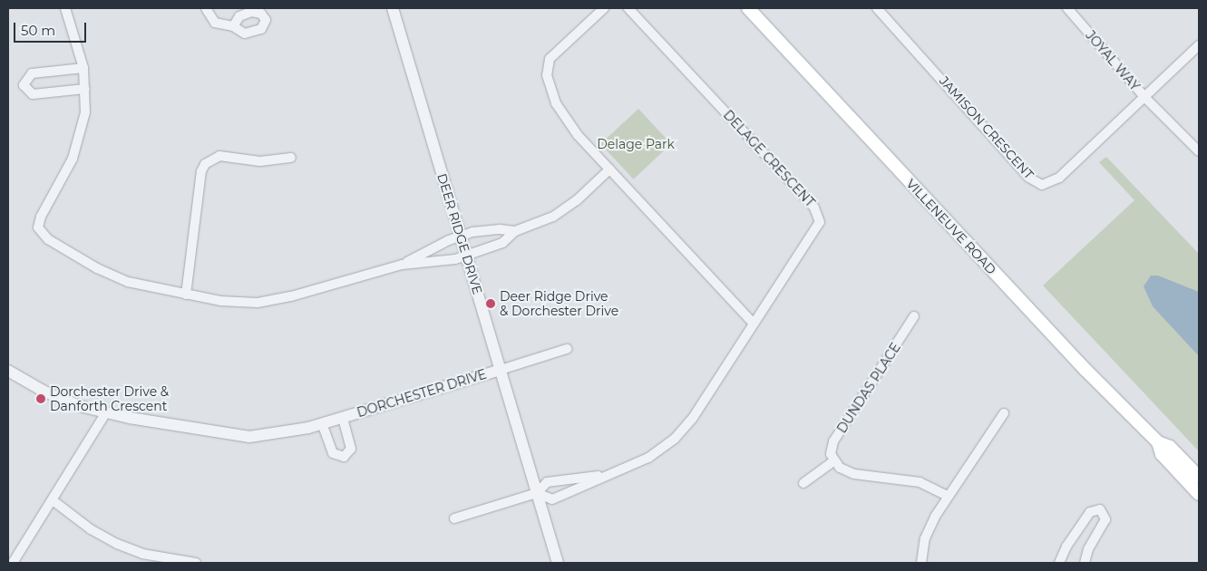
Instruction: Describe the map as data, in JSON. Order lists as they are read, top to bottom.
{
  "streets": {
    "main road": ["VILLENEUVE ROAD"],
    "street": [
      "JOYAL WAY",
      "JAMISON CRESCENT",
      "DELAGE CRESCENT",
      "DEER RIDGE DRIVE",
      "DUNDAS PLACE",
      "DORCHESTER DRIVE"
    ]
  },
  "crossings": [
    ["JOYAL WAY", "JAMISON CRESCENT"],
    ["DELAGE CRESCENT", "DEER RIDGE DRIVE"],
    ["DEER RIDGE DRIVE", "DORCHESTER DRIVE"]
  ],
  "parks": ["Delage Park"],
  "places": ["Deer Ridge Drive & Dorchester Drive", "Dorchester Drive & Danforth Crescent"],
  "scale_bar": "50 m"
}
